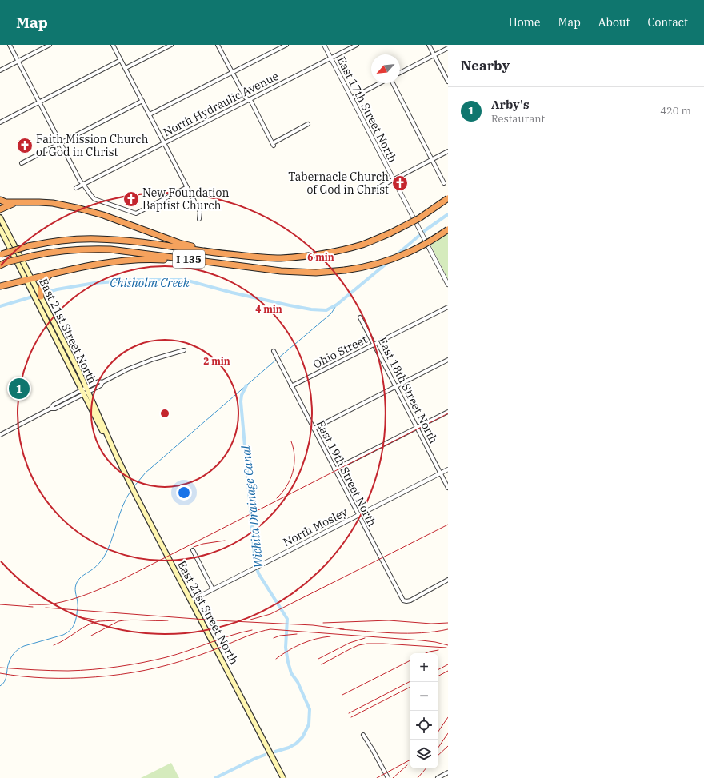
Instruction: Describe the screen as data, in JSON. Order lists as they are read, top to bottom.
{
  "streets": {
    "highway": ["I 135"],
    "main road": ["East 21st Street North"],
    "street": [
      "North Hydraulic Avenue",
      "East 17th Street North",
      "Ohio Street",
      "East 18th Street North",
      "East 19th Street North",
      "North Mosley"
    ]
  },
  "crossings": [
    ["North Hydraulic Avenue", "East 17th Street North"],
    ["East 21st Street North", "North Mosley"],
    ["Ohio Street", "East 18th Street North"],
    ["Ohio Street", "East 19th Street North"],
    ["East 18th Street North", "North Mosley"],
    ["East 19th Street North", "North Mosley"]
  ],
  "water": ["Chisholm Creek", "Wichita Drainage Canal"],
  "places": {
    "church": ["Faith Mission Church of God in Christ", "Tabernacle Church of God in Christ", "New Foundation Baptist Church"]
  },
  "north": "bottom left",
  "page": {
    "header": "Map",
    "nav": [
      "Home",
      "Map",
      "About",
      "Contact"
    ],
    "heading": "Nearby",
    "list": [
      {
        "mark": "1",
        "name": "Arby's",
        "note": "Restaurant",
        "value": "420 m"
      }
    ],
    "pins": "1",
    "map_buttons": ["+", "−"]
  },
  "rings": ["6 min", "4 min", "2 min"]
}
